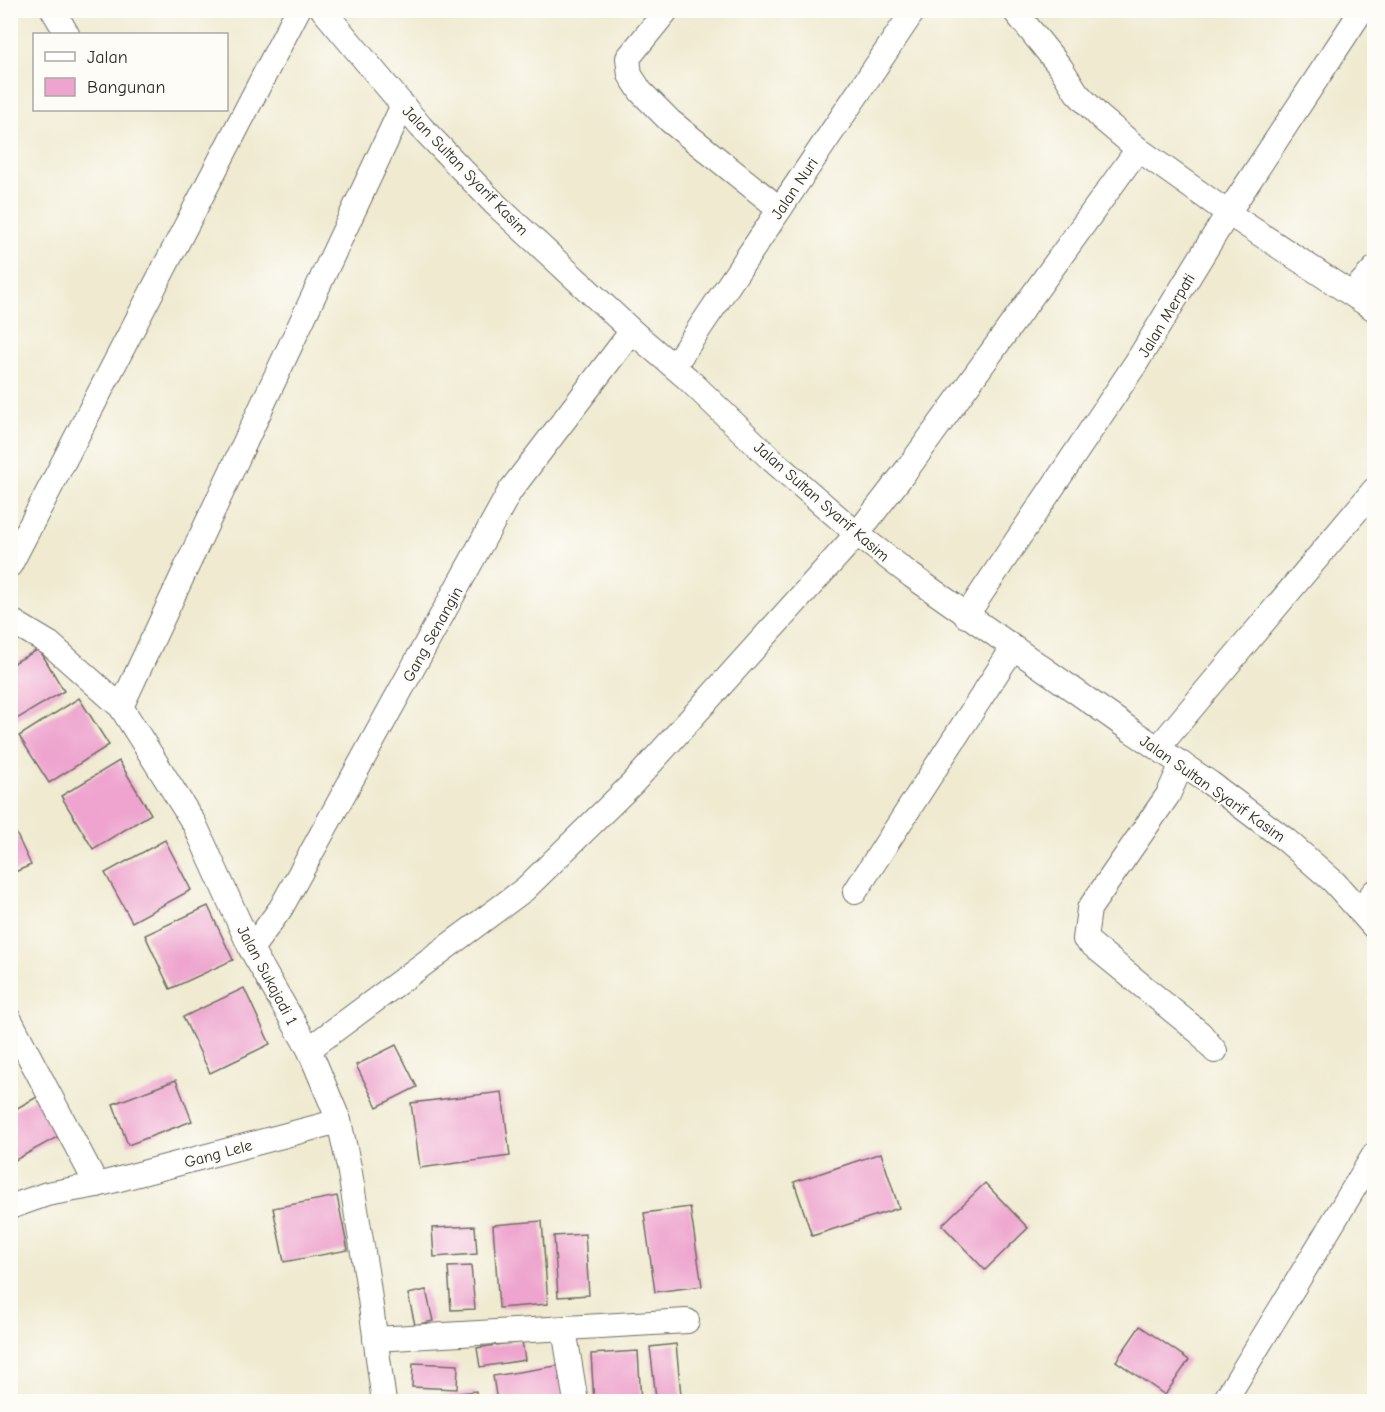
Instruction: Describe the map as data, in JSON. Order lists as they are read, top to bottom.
{
  "streets": {
    "street": [
      "Jalan Sultan Syarif Kasim",
      "Jalan Nuri",
      "Jalan Merpati",
      "Gang Senangin",
      "Jalan Sukajadi 1",
      "Gang Lele"
    ]
  },
  "crossings": [
    ["Jalan Sultan Syarif Kasim", "Jalan Nuri"],
    ["Jalan Sultan Syarif Kasim", "Jalan Merpati"],
    ["Jalan Sultan Syarif Kasim", "Gang Senangin"],
    ["Gang Senangin", "Jalan Sukajadi 1"],
    ["Jalan Sukajadi 1", "Gang Lele"]
  ],
  "legend": ["Jalan", "Bangunan"]
}
